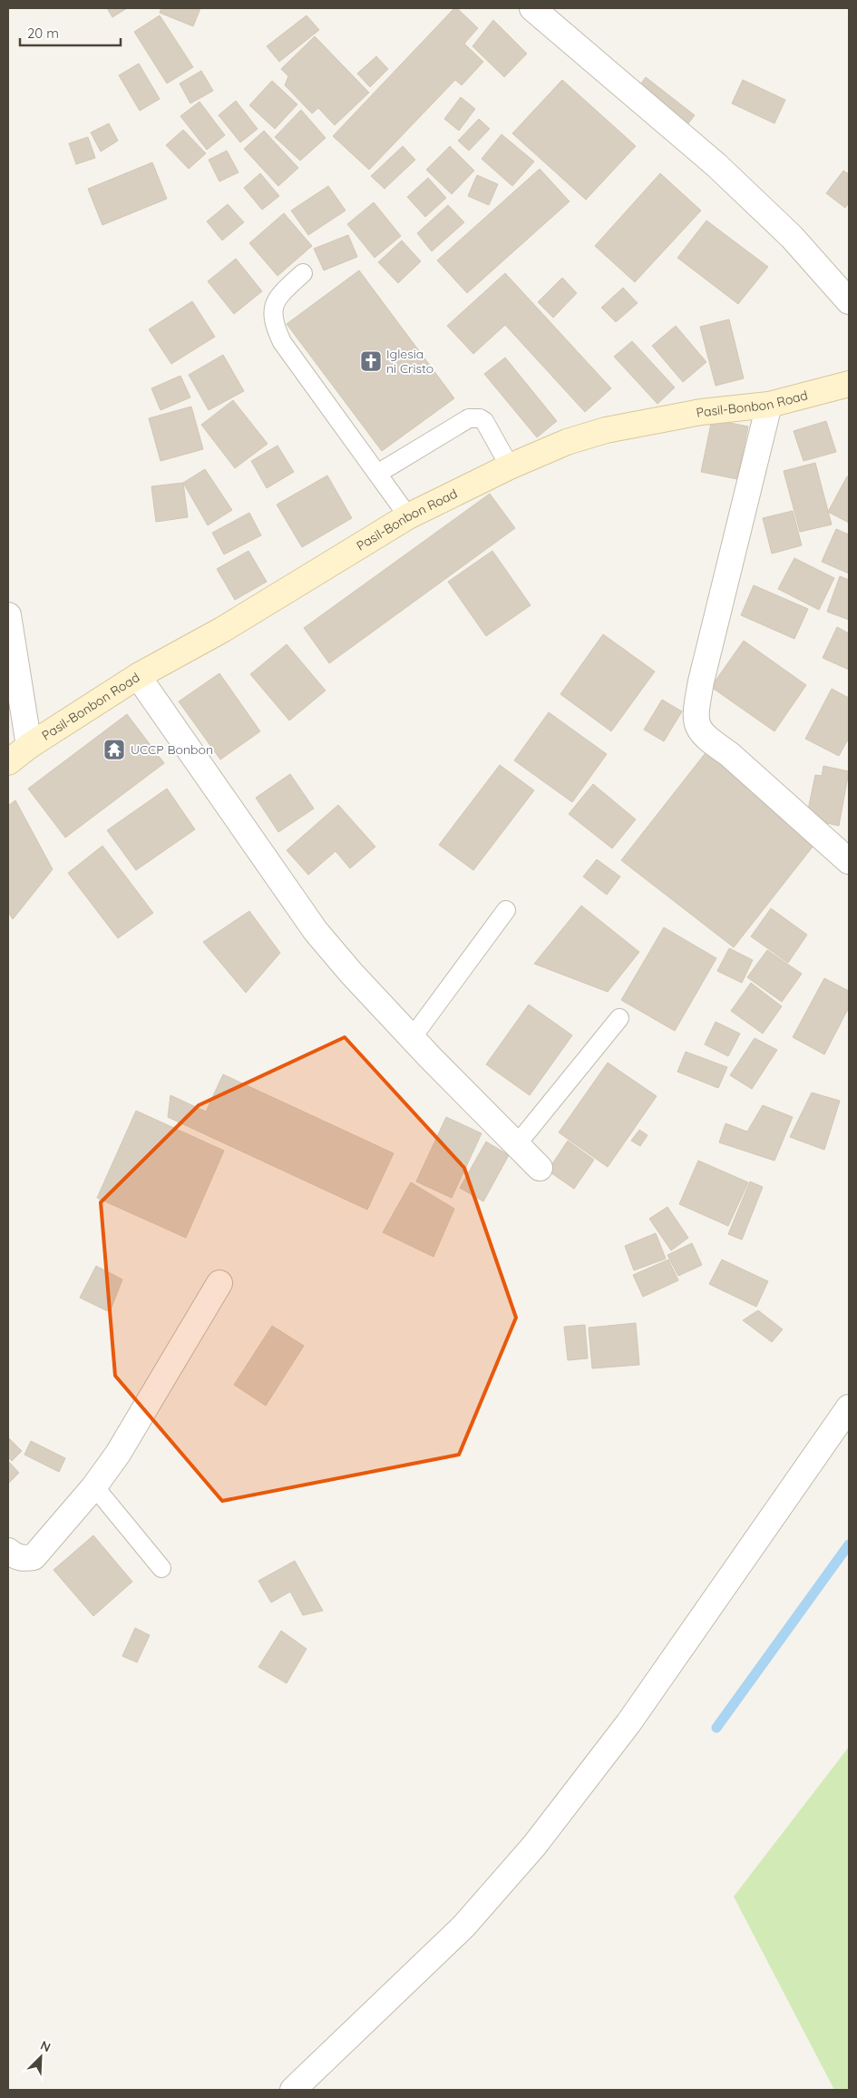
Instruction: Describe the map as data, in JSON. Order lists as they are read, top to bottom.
{
  "streets": {
    "street": ["Pasil-Bonbon Road"]
  },
  "places": {
    "church": ["Iglesia ni Cristo"],
    "temple": ["UCCP Bonbon"]
  },
  "scale_bar": "20 m",
  "north": "top right"
}
